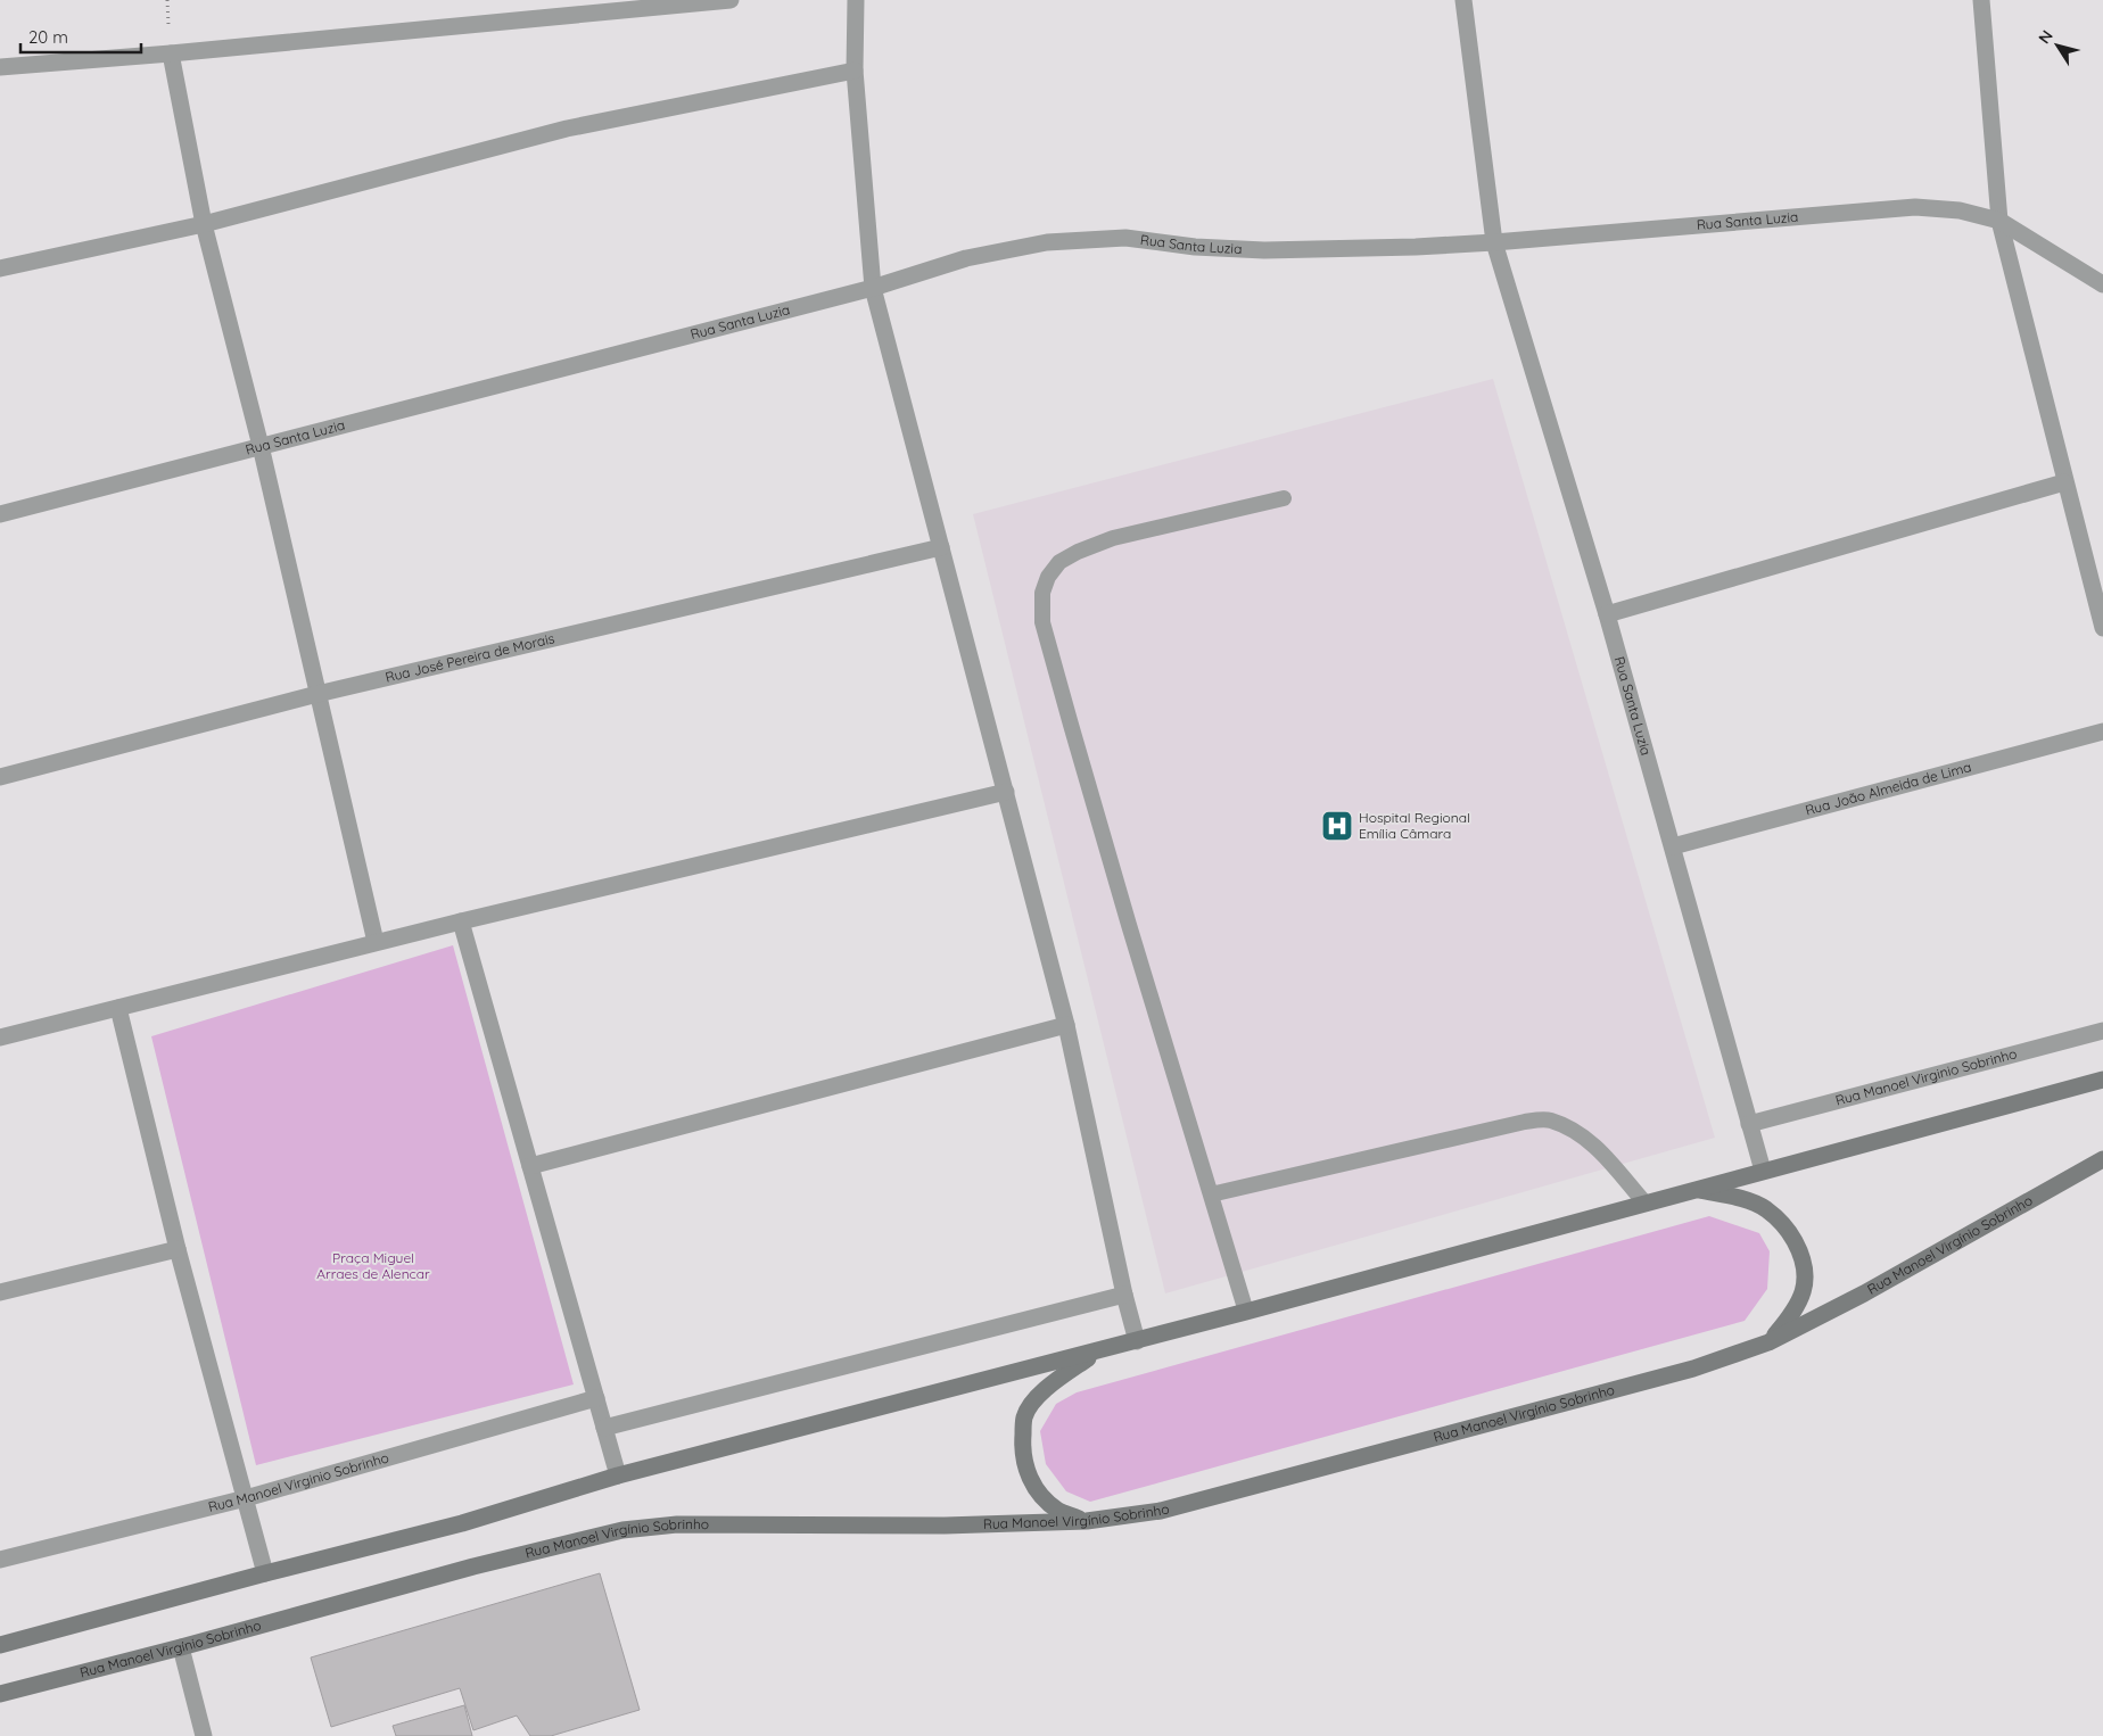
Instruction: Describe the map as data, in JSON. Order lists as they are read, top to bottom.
{
  "streets": {
    "main road": ["Rua Manoel Virgínio Sobrinho"],
    "street": [
      "Rua Santa Luzia",
      "Rua José Pereira de Morais",
      "Rua João Almeida de Lima",
      "Rua Manoel Virginio Sobrinho"
    ]
  },
  "crossings": [
    ["Rua Santa Luzia", "Rua João Almeida de Lima"],
    ["Rua Santa Luzia", "Rua Manoel Virginio Sobrinho"]
  ],
  "parks": ["Praça Miguel Arraes de Alencar"],
  "places": {
    "hospital": ["Hospital Regional Emília Câmara"]
  },
  "scale_bar": "20 m",
  "north": "top left"
}
